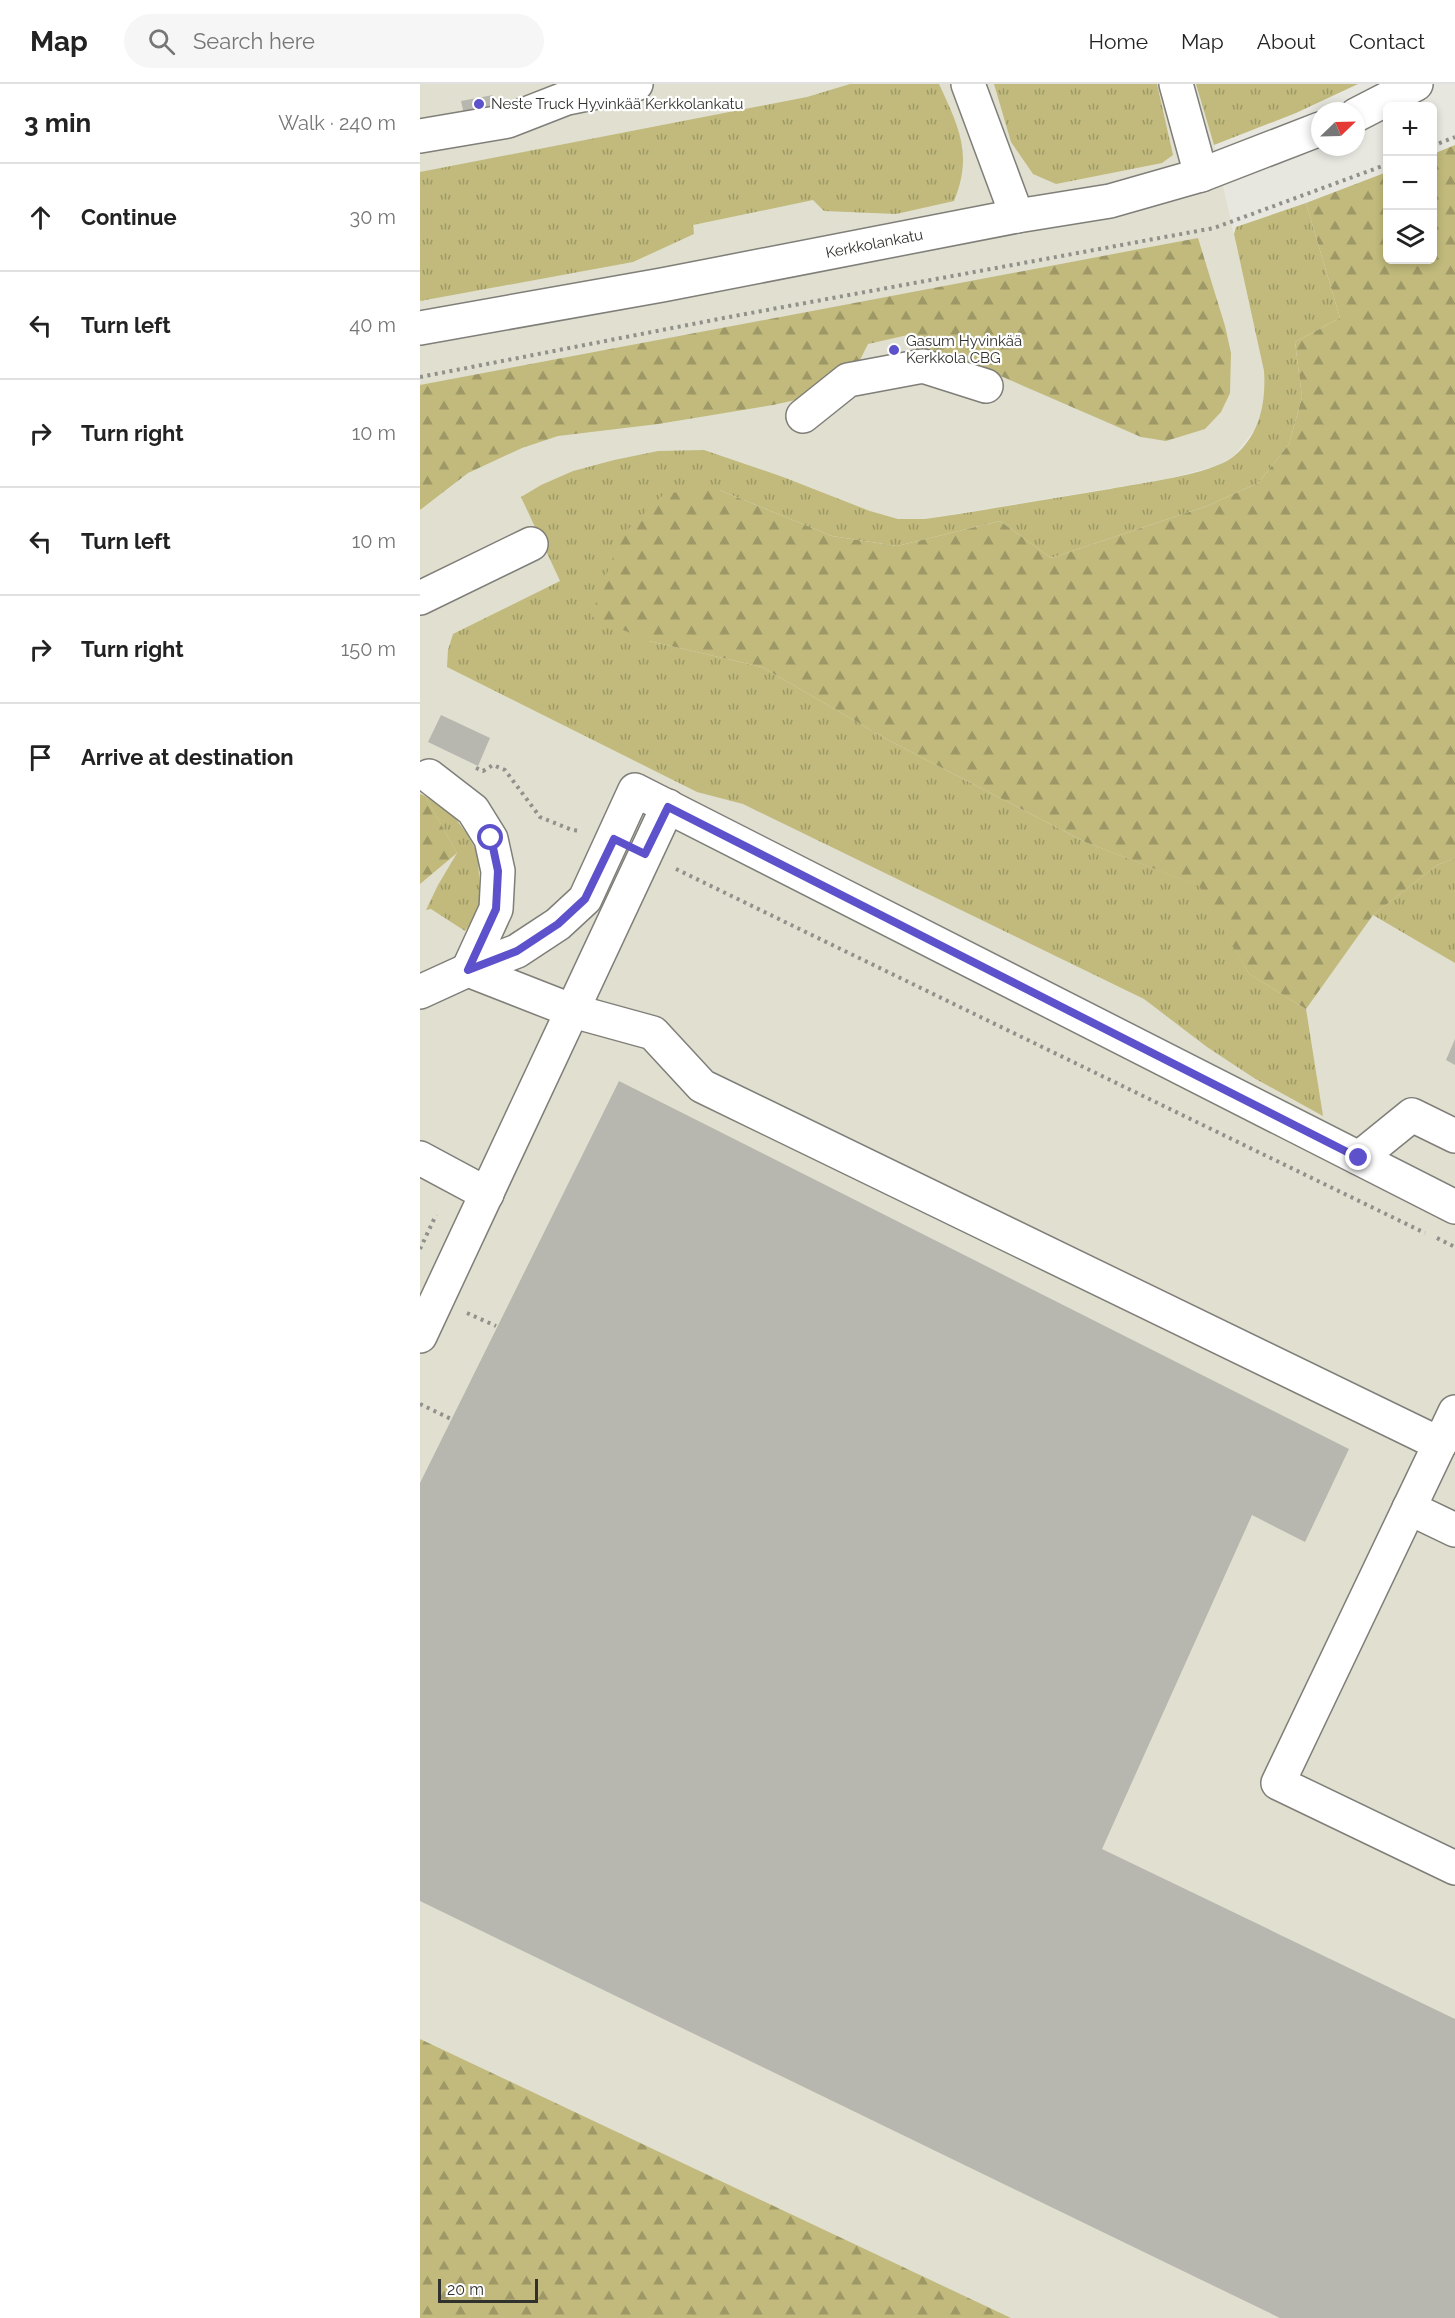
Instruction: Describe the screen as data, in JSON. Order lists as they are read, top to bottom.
{
  "streets": {
    "street": ["Kerkkolankatu"]
  },
  "places": ["Neste Truck Hyvinkää Kerkkolankatu", "Gasum Hyvinkää Kerkkola CBG"],
  "scale_bar": "20 m",
  "north": "top right",
  "page": {
    "header": "Map",
    "search": "Search here",
    "nav": [
      "Home",
      "Map",
      "About",
      "Contact"
    ],
    "heading": ["3 min", "Walk · 240 m"],
    "map_buttons": ["+", "−"],
    "list": [
      ["Continue", "30 m"],
      ["Turn left", "40 m"],
      ["Turn right", "10 m"],
      ["Turn left", "10 m"],
      ["Turn right", "150 m"],
      "Arrive at destination"
    ],
    "scale": "20 m"
  }
}
